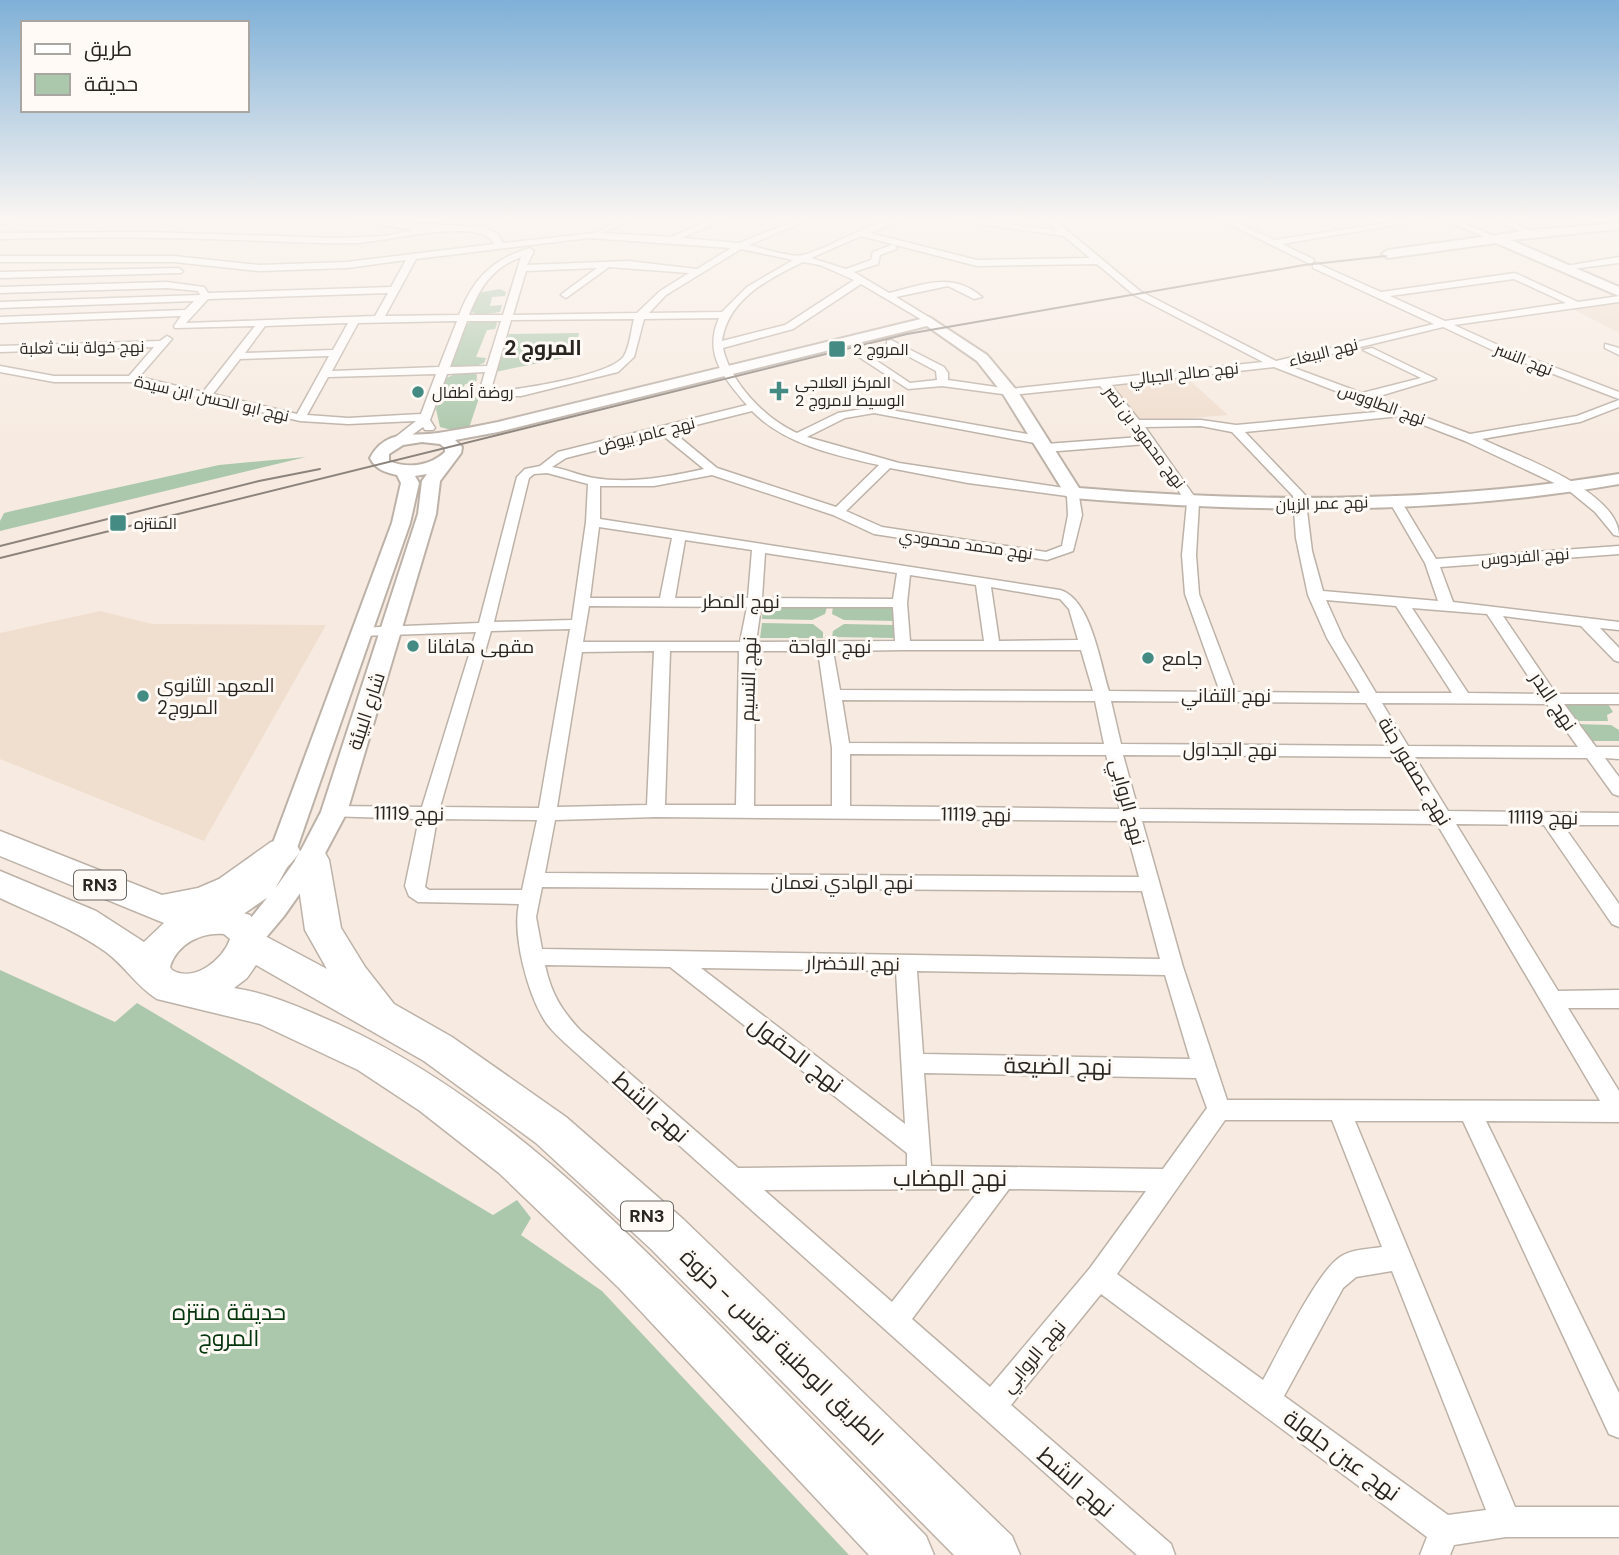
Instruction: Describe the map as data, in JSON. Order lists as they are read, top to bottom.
{
  "streets": {
    "highway": ["RN3", "الطريق الوطنية تونس - حزوة"],
    "street": [
      "نهج خولة بنت ثعلبة",
      "نهج الببغاء",
      "نهج النسر",
      "نهج صالح الجبالي",
      "نهج ابو الحسن ابن سيدة",
      "نهج الطاووس",
      "نهج عامر بيوض",
      "نهج محمود بن نصر",
      "نهج عمر الزيان",
      "نهج محمد محمودي",
      "نهج الفردوس",
      "نهج المطر",
      "نهج الواحة",
      "نهج النسيم",
      "نهج التفاني",
      "نهج البدر",
      "شارع البيئة",
      "نهج الجداول",
      "نهج عصفور جنة",
      "نهج الروابي",
      "نهج 11119",
      "نهج الهادي نعمان",
      "نهج الاخضرار",
      "نهج الحقول",
      "نهج الضيعة",
      "نهج الشط",
      "نهج الهضاب",
      "نهج عين جلولة"
    ]
  },
  "crossings": [
    ["نهج الببغاء", "نهج النسر"],
    ["نهج الببغاء", "نهج صالح الجبالي"],
    ["نهج الببغاء", "نهج الطاووس"],
    ["نهج صالح الجبالي", "نهج الطاووس"],
    ["نهج صالح الجبالي", "نهج محمود بن نصر"],
    ["نهج الطاووس", "نهج عمر الزيان"],
    ["نهج عامر بيوض", "نهج محمد محمودي"],
    ["نهج عامر بيوض", "نهج المطر"],
    ["نهج محمود بن نصر", "نهج عمر الزيان"],
    ["نهج محمود بن نصر", "نهج التفاني"],
    ["نهج عمر الزيان", "نهج محمد محمودي"],
    ["نهج عمر الزيان", "نهج عصفور جنة"],
    ["نهج المطر", "نهج النسيم"],
    ["نهج المطر", "شارع البيئة"],
    ["نهج المطر", "نهج الشط"],
    ["نهج الواحة", "نهج النسيم"],
    ["نهج الواحة", "نهج الروابي"],
    ["نهج الواحة", "نهج الشط"],
    ["نهج النسيم", "نهج الروابي"],
    ["نهج النسيم", "نهج 11119"],
    ["نهج التفاني", "نهج البدر"],
    ["نهج التفاني", "نهج عصفور جنة"],
    ["نهج التفاني", "نهج الروابي"],
    ["نهج البدر", "نهج الجداول"],
    ["شارع البيئة", "نهج 11119"],
    ["شارع البيئة", "RN3"],
    ["شارع البيئة", "الطريق الوطنية تونس - حزوة"],
    ["نهج الجداول", "نهج عصفور جنة"],
    ["نهج الجداول", "نهج الروابي"],
    ["نهج عصفور جنة", "نهج 11119"],
    ["نهج الروابي", "نهج 11119"],
    ["نهج الروابي", "نهج الهادي نعمان"],
    ["نهج الروابي", "نهج الاخضرار"],
    ["نهج الروابي", "نهج الضيعة"],
    ["نهج الروابي", "نهج الشط"],
    ["نهج الروابي", "نهج الهضاب"],
    ["نهج الروابي", "نهج عين جلولة"],
    ["نهج 11119", "نهج الهادي نعمان"],
    ["نهج 11119", "نهج الشط"],
    ["نهج الهادي نعمان", "نهج الشط"],
    ["RN3", "الطريق الوطنية تونس - حزوة"],
    ["نهج الاخضرار", "نهج الحقول"],
    ["نهج الاخضرار", "نهج الشط"],
    ["نهج الشط", "نهج الهضاب"]
  ],
  "districts": ["المروج 2"],
  "parks": ["حديقة منتزه المروج"],
  "places": {
    "transit": ["المروج 2", "المنتزه"],
    "health": ["المركز العلاجي الوسيط لامروج 2"],
    "other": [
      "روضة أطفال",
      "مقهى هافانا",
      "جامع",
      "المعهد الثانوي المروج2"
    ]
  },
  "legend": ["طريق", "حديقة"]
}
